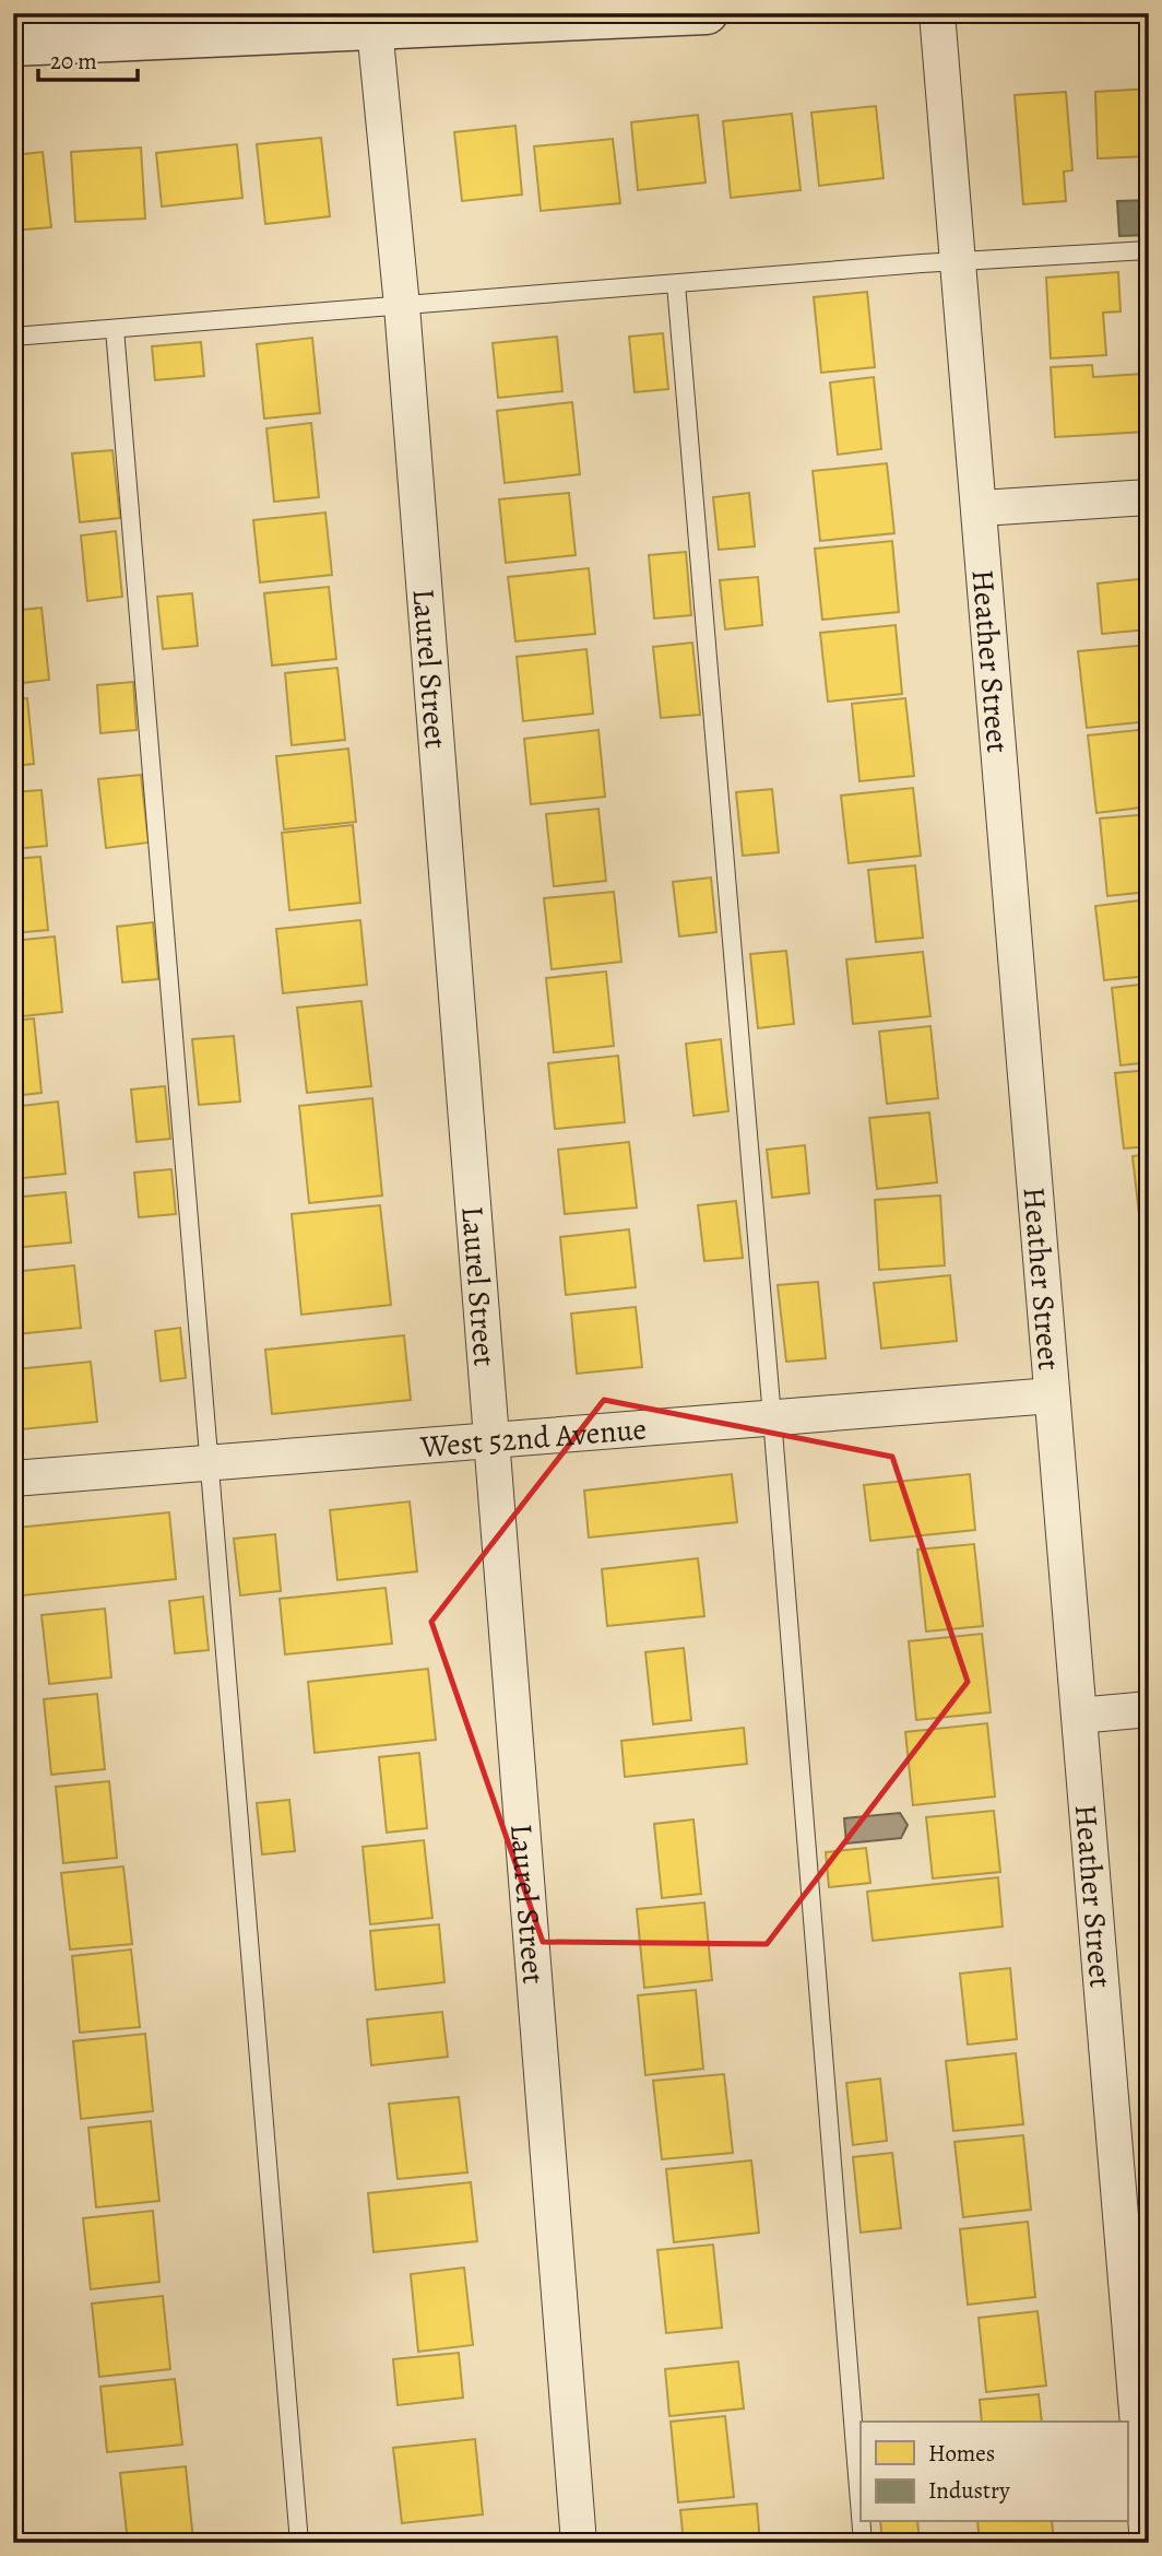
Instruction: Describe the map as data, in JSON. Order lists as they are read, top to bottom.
{
  "streets": {
    "street": ["Heather Street", "Laurel Street", "West 52nd Avenue"]
  },
  "crossings": [
    ["Heather Street", "West 52nd Avenue"],
    ["Laurel Street", "West 52nd Avenue"]
  ],
  "legend": ["Homes", "Industry"],
  "scale_bar": "20 m"
}
